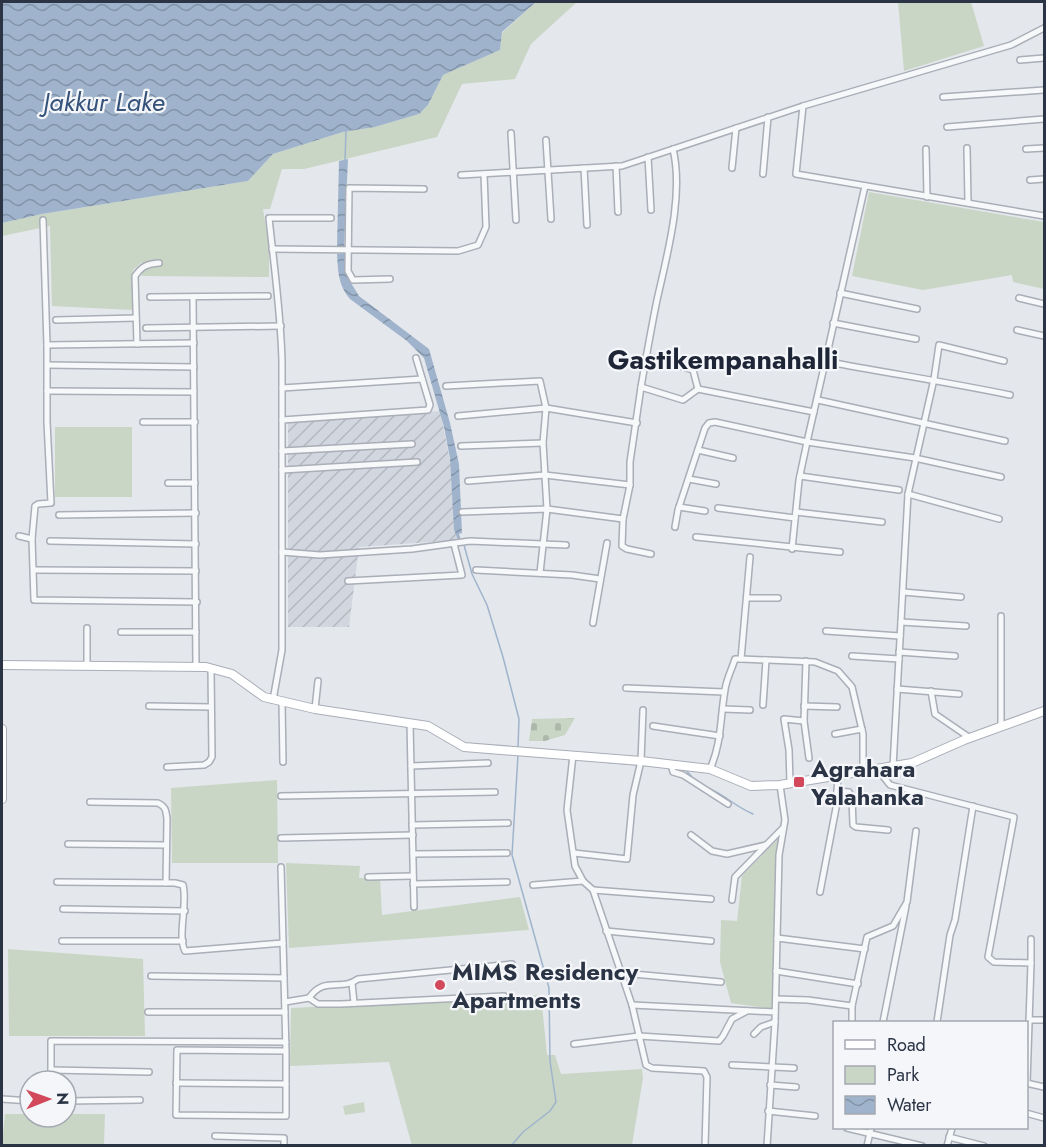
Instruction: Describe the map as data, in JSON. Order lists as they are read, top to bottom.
{
  "districts": ["Gastikempanahalli"],
  "water": ["Jakkur Lake"],
  "places": {
    "transit": ["Agrahara Yalahanka"],
    "other": ["MIMS Residency Apartments"]
  },
  "legend": ["Road", "Park", "Water"],
  "north": "right"
}
